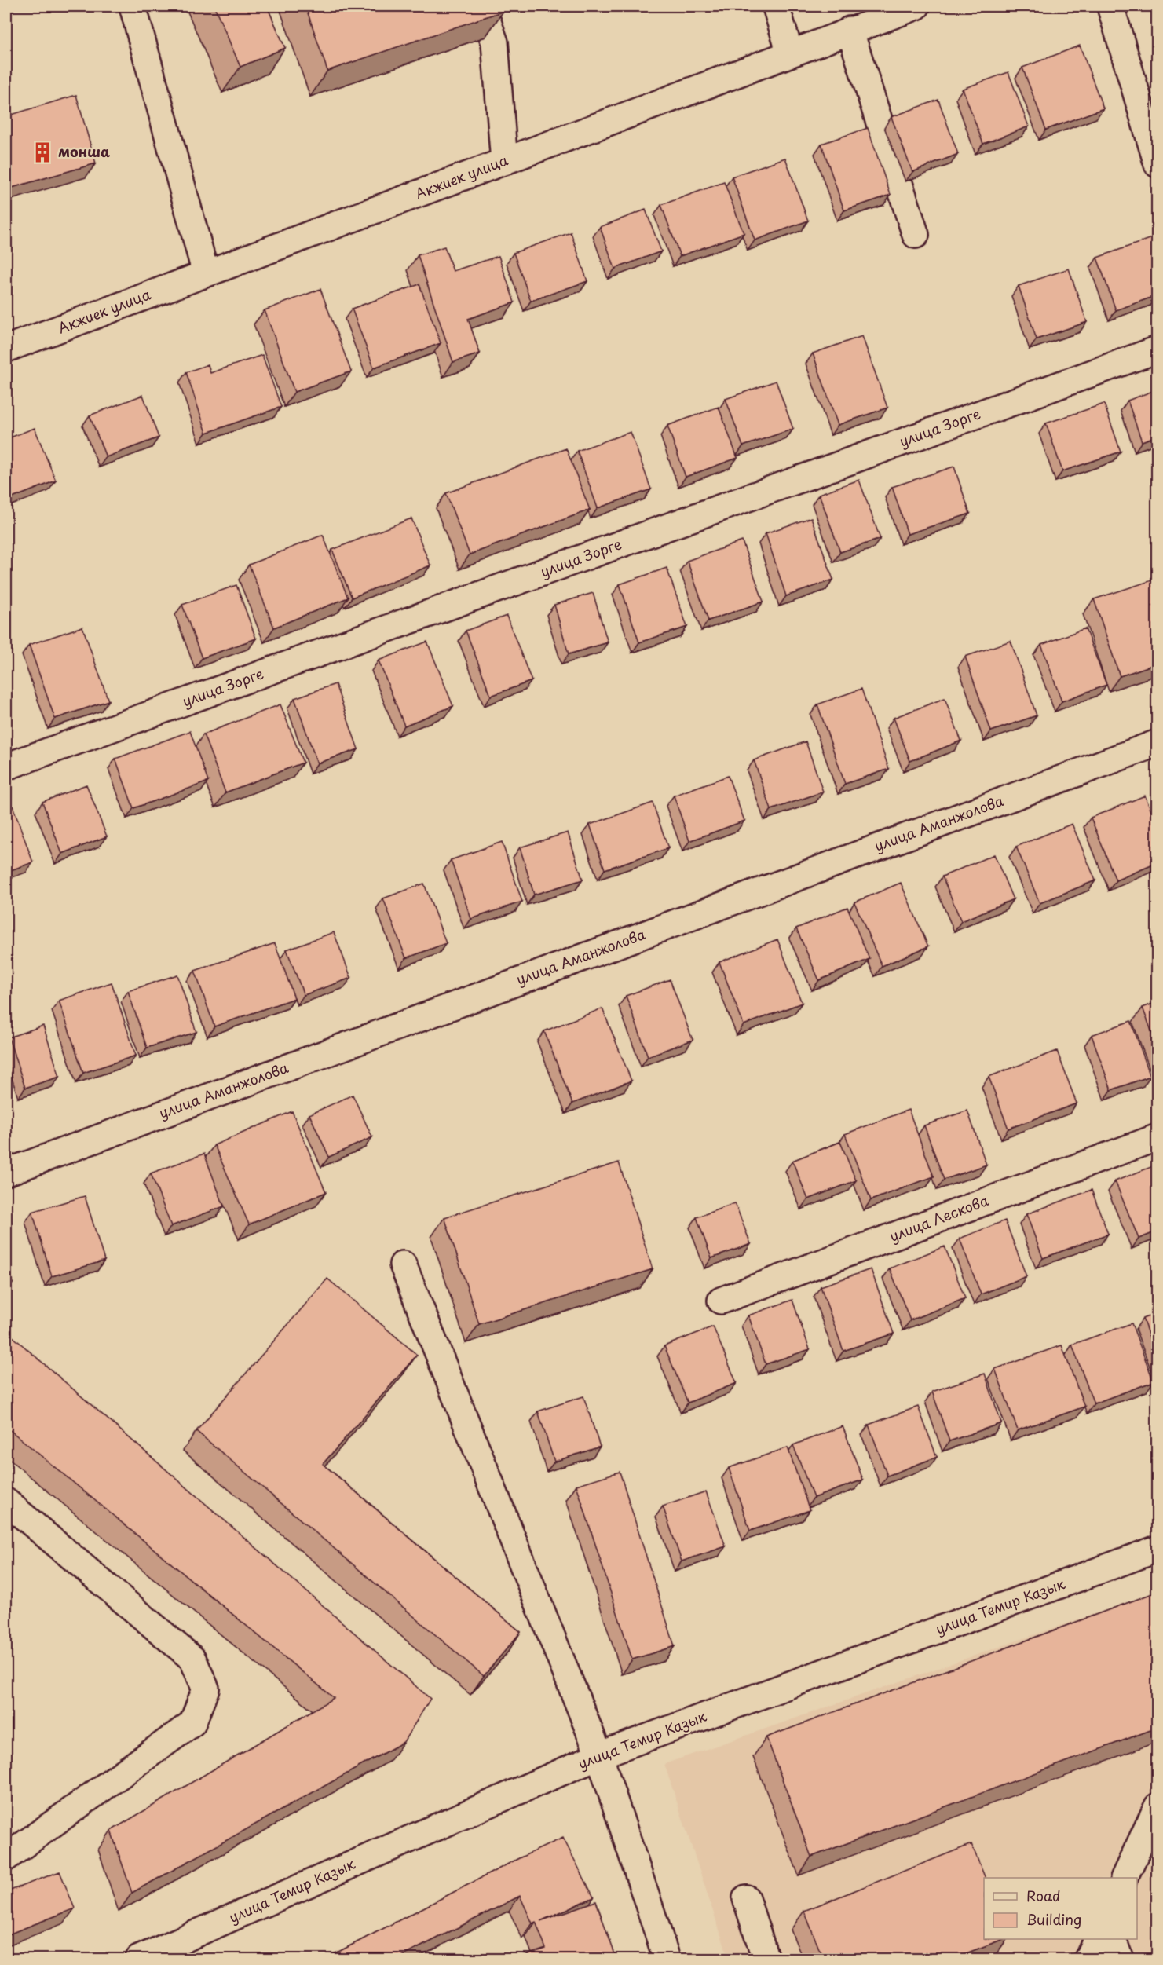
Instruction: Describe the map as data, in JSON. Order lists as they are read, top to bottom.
{
  "streets": {
    "street": [
      "Акжиек улица",
      "улица Зорге",
      "улица Аманжолова",
      "улица Лескова",
      "улица Темир Казык"
    ]
  },
  "places": {
    "building": ["монша"]
  },
  "legend": ["Road", "Building"]
}
